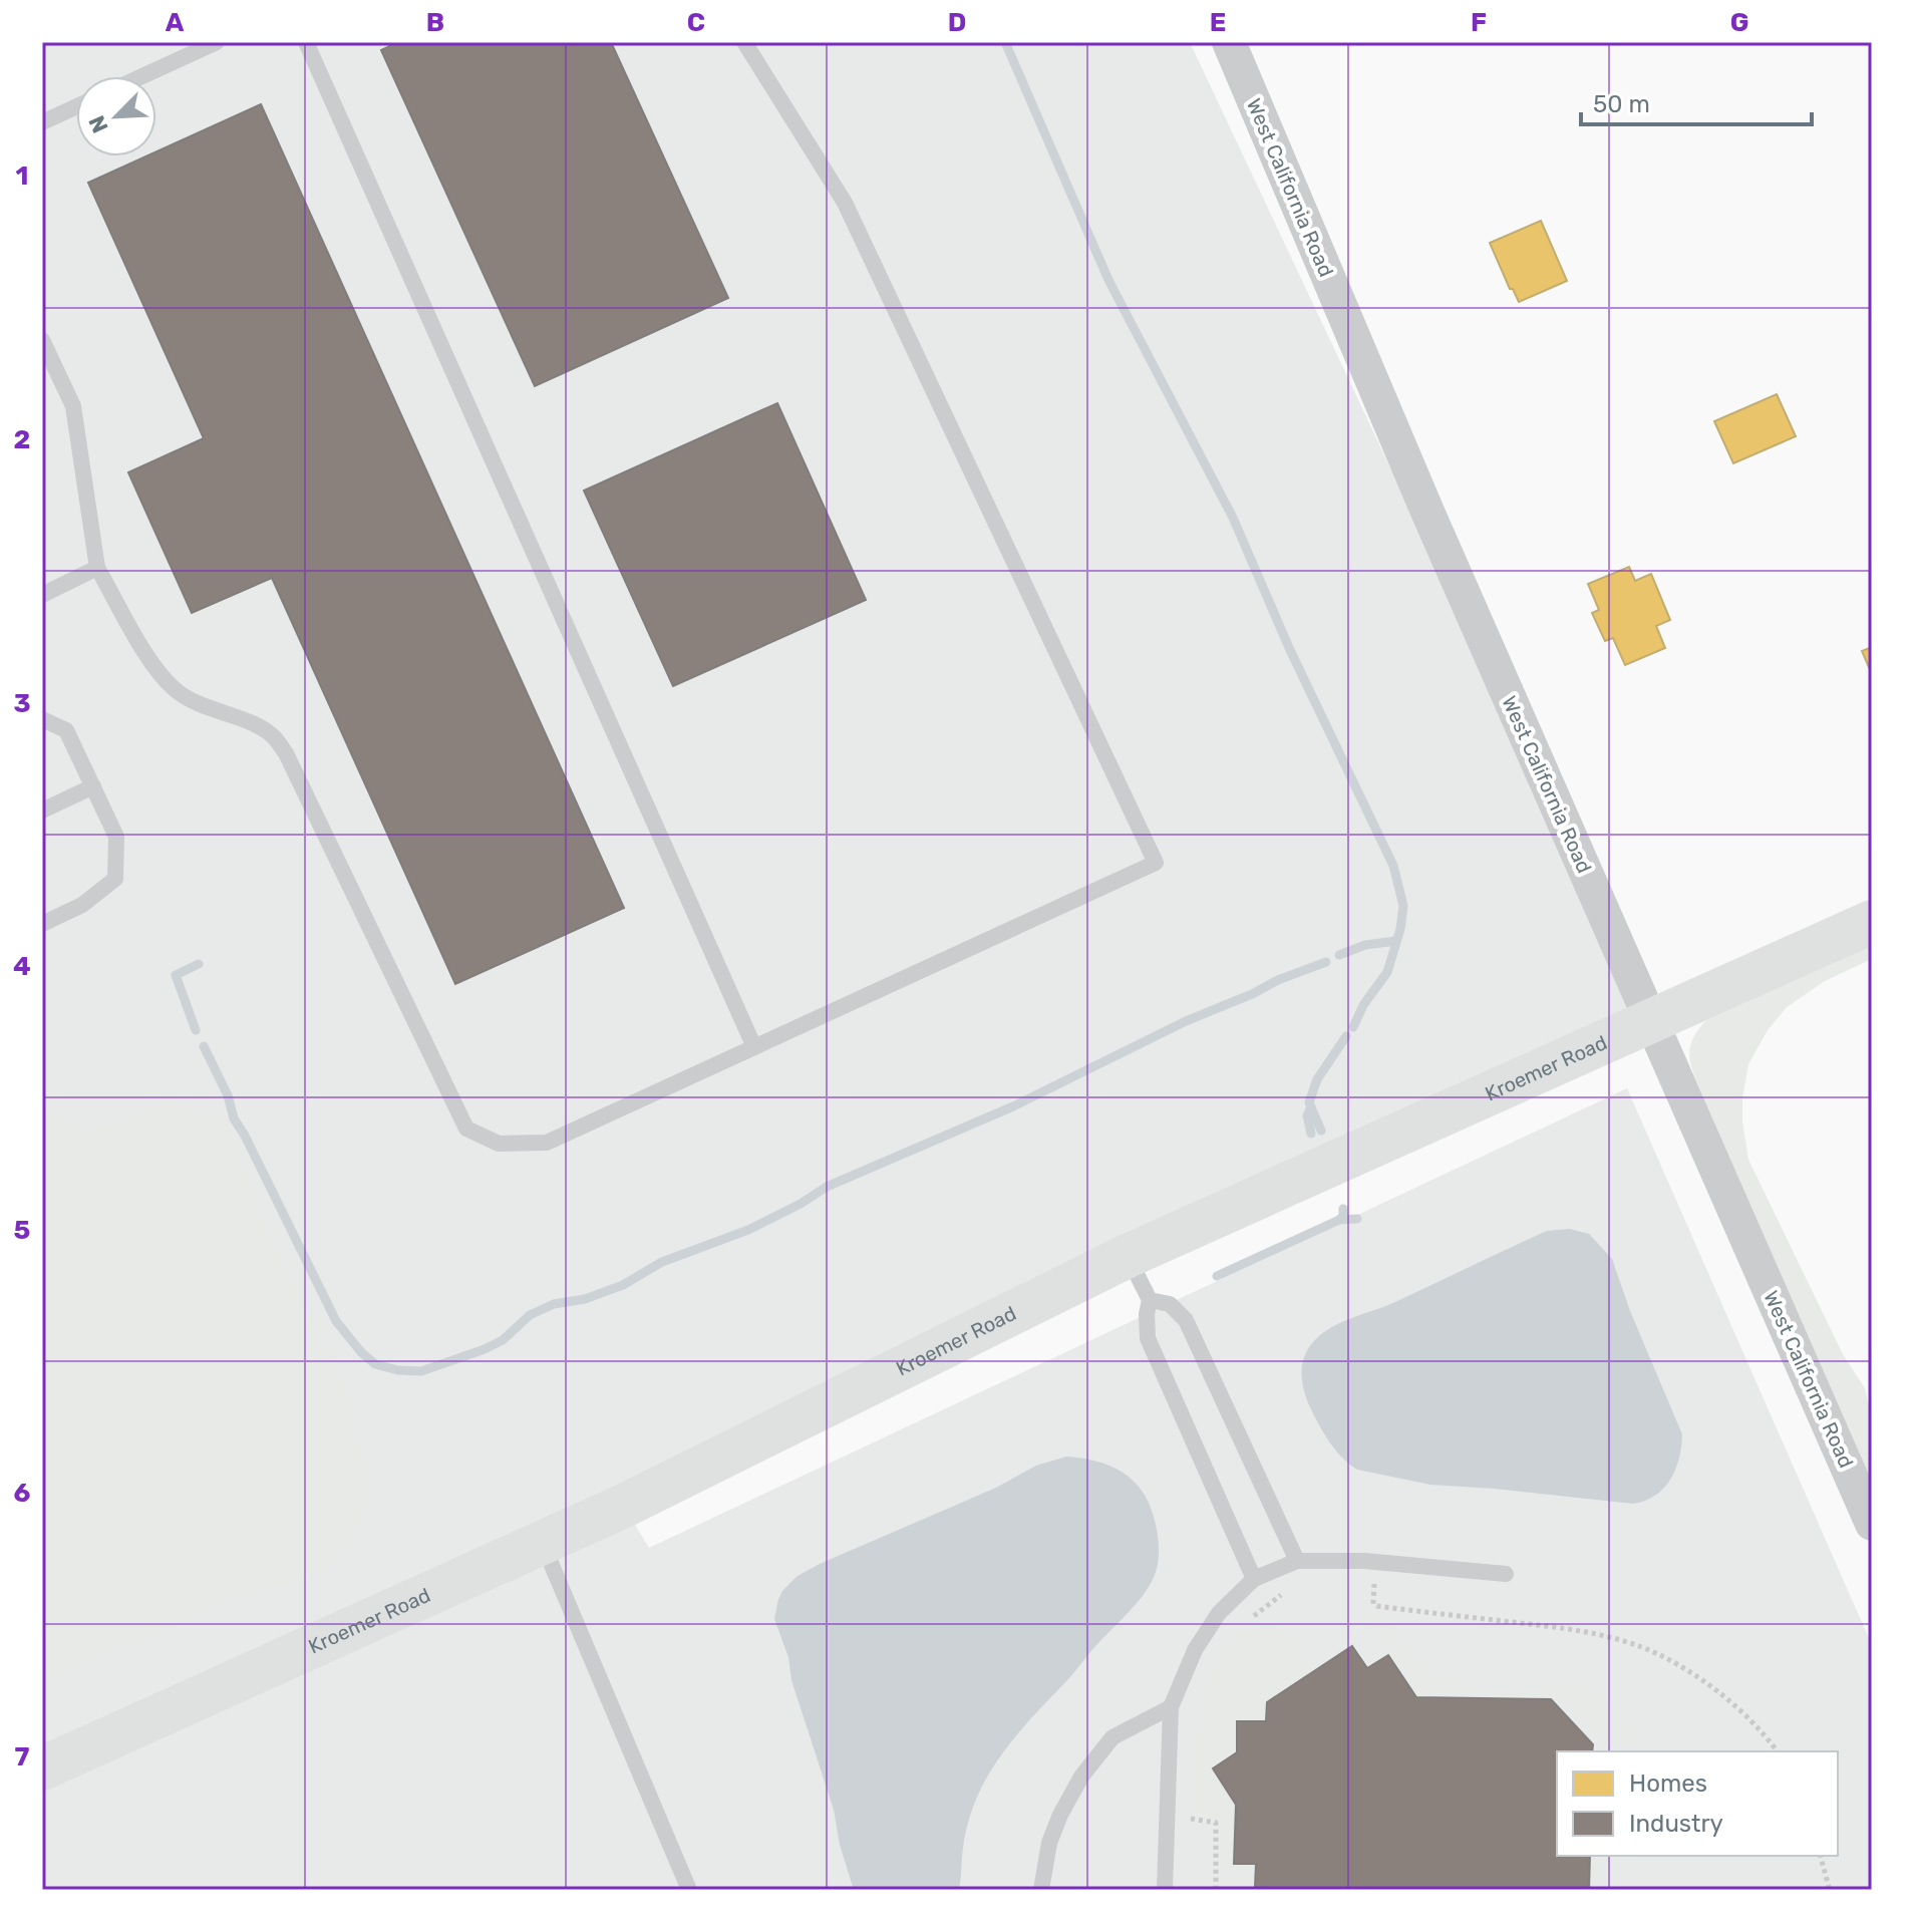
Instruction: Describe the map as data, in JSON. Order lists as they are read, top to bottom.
{
  "streets": {
    "street": ["West California Road", "Kroemer Road"]
  },
  "crossings": [
    ["West California Road", "Kroemer Road"]
  ],
  "legend": ["Homes", "Industry"],
  "scale_bar": "50 m",
  "north": "bottom left",
  "grid": {
    "columns": [
      "A",
      "B",
      "C",
      "D",
      "E",
      "F",
      "G"
    ],
    "rows": [
      "1",
      "2",
      "3",
      "4",
      "5",
      "6",
      "7"
    ]
  }
}
